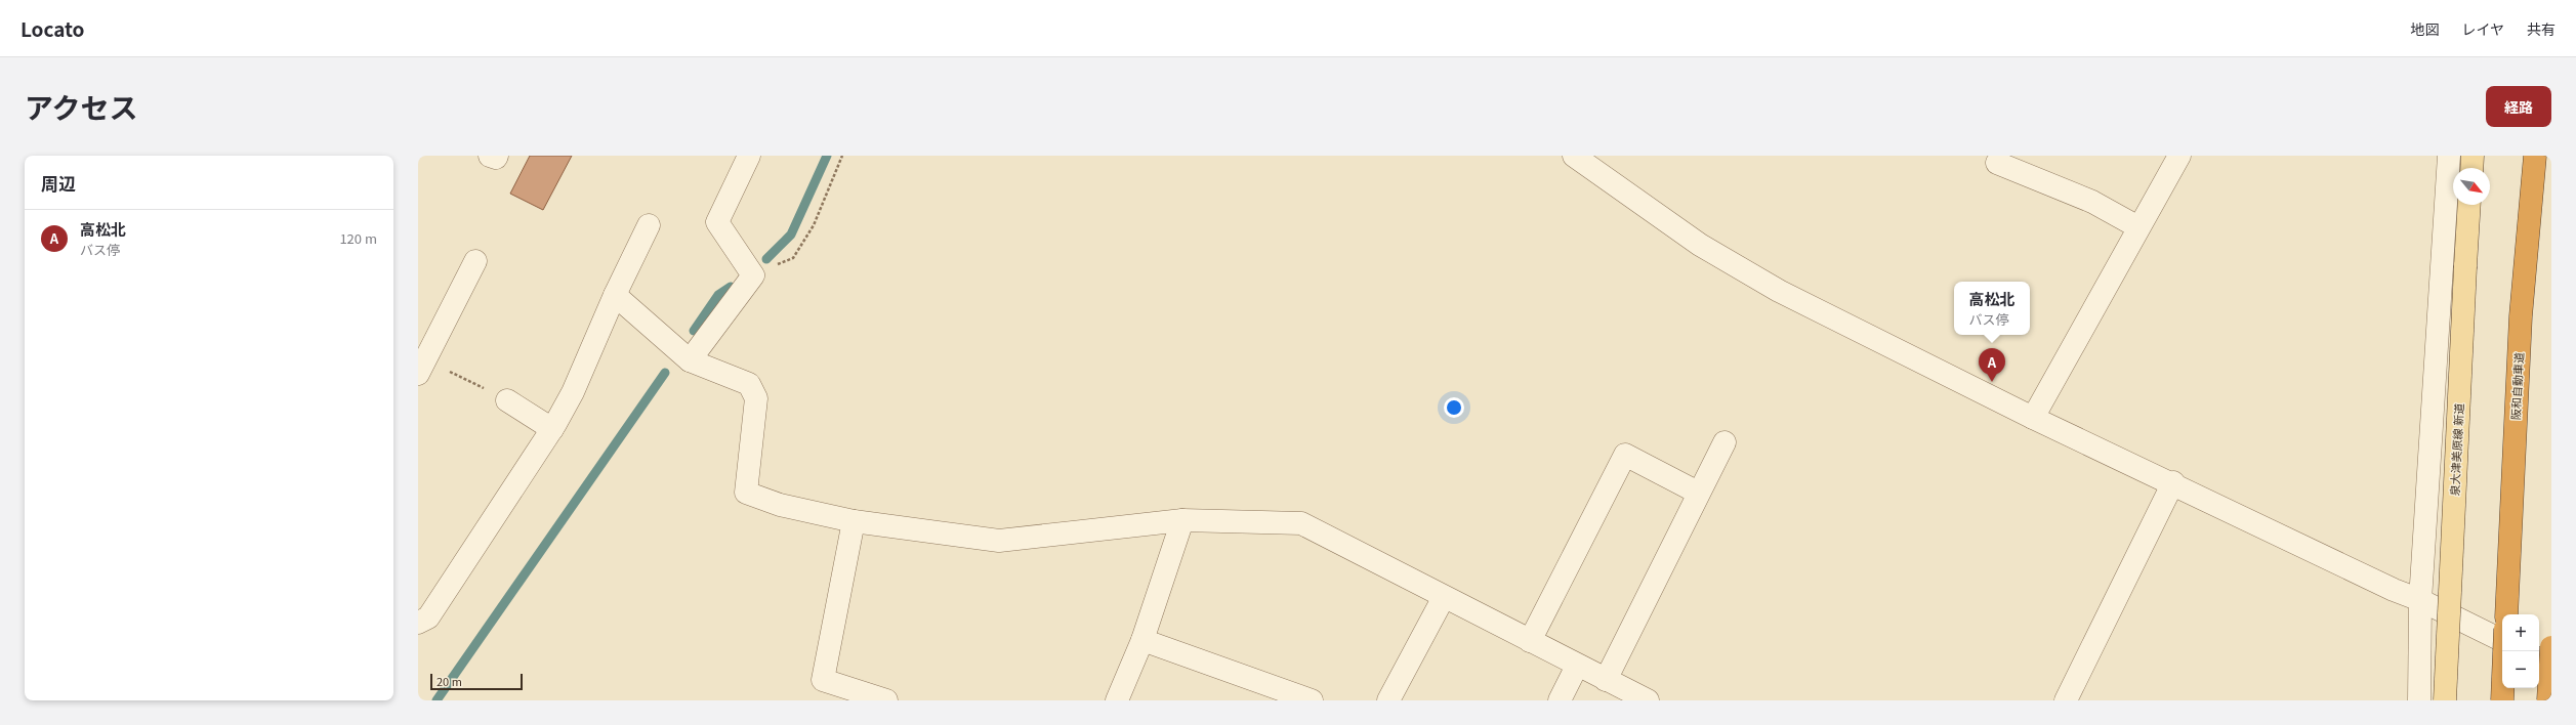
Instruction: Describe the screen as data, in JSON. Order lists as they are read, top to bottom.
{
  "streets": {
    "highway": ["阪和自動車道"],
    "main road": ["泉大津美原線 新道"]
  },
  "scale_bar": "20 m",
  "north": "bottom right",
  "page": {
    "header": "Locato",
    "nav": ["地図", "レイヤ", "共有"],
    "title": "アクセス",
    "buttons": "経路",
    "heading": "周辺",
    "list": [
      {
        "mark": "A",
        "name": "高松北",
        "note": "バス停",
        "value": "120 m"
      }
    ],
    "popup": ["高松北", "バス停"],
    "pins": "A",
    "map_buttons": ["+", "−"],
    "scale": "20 m"
  }
}
